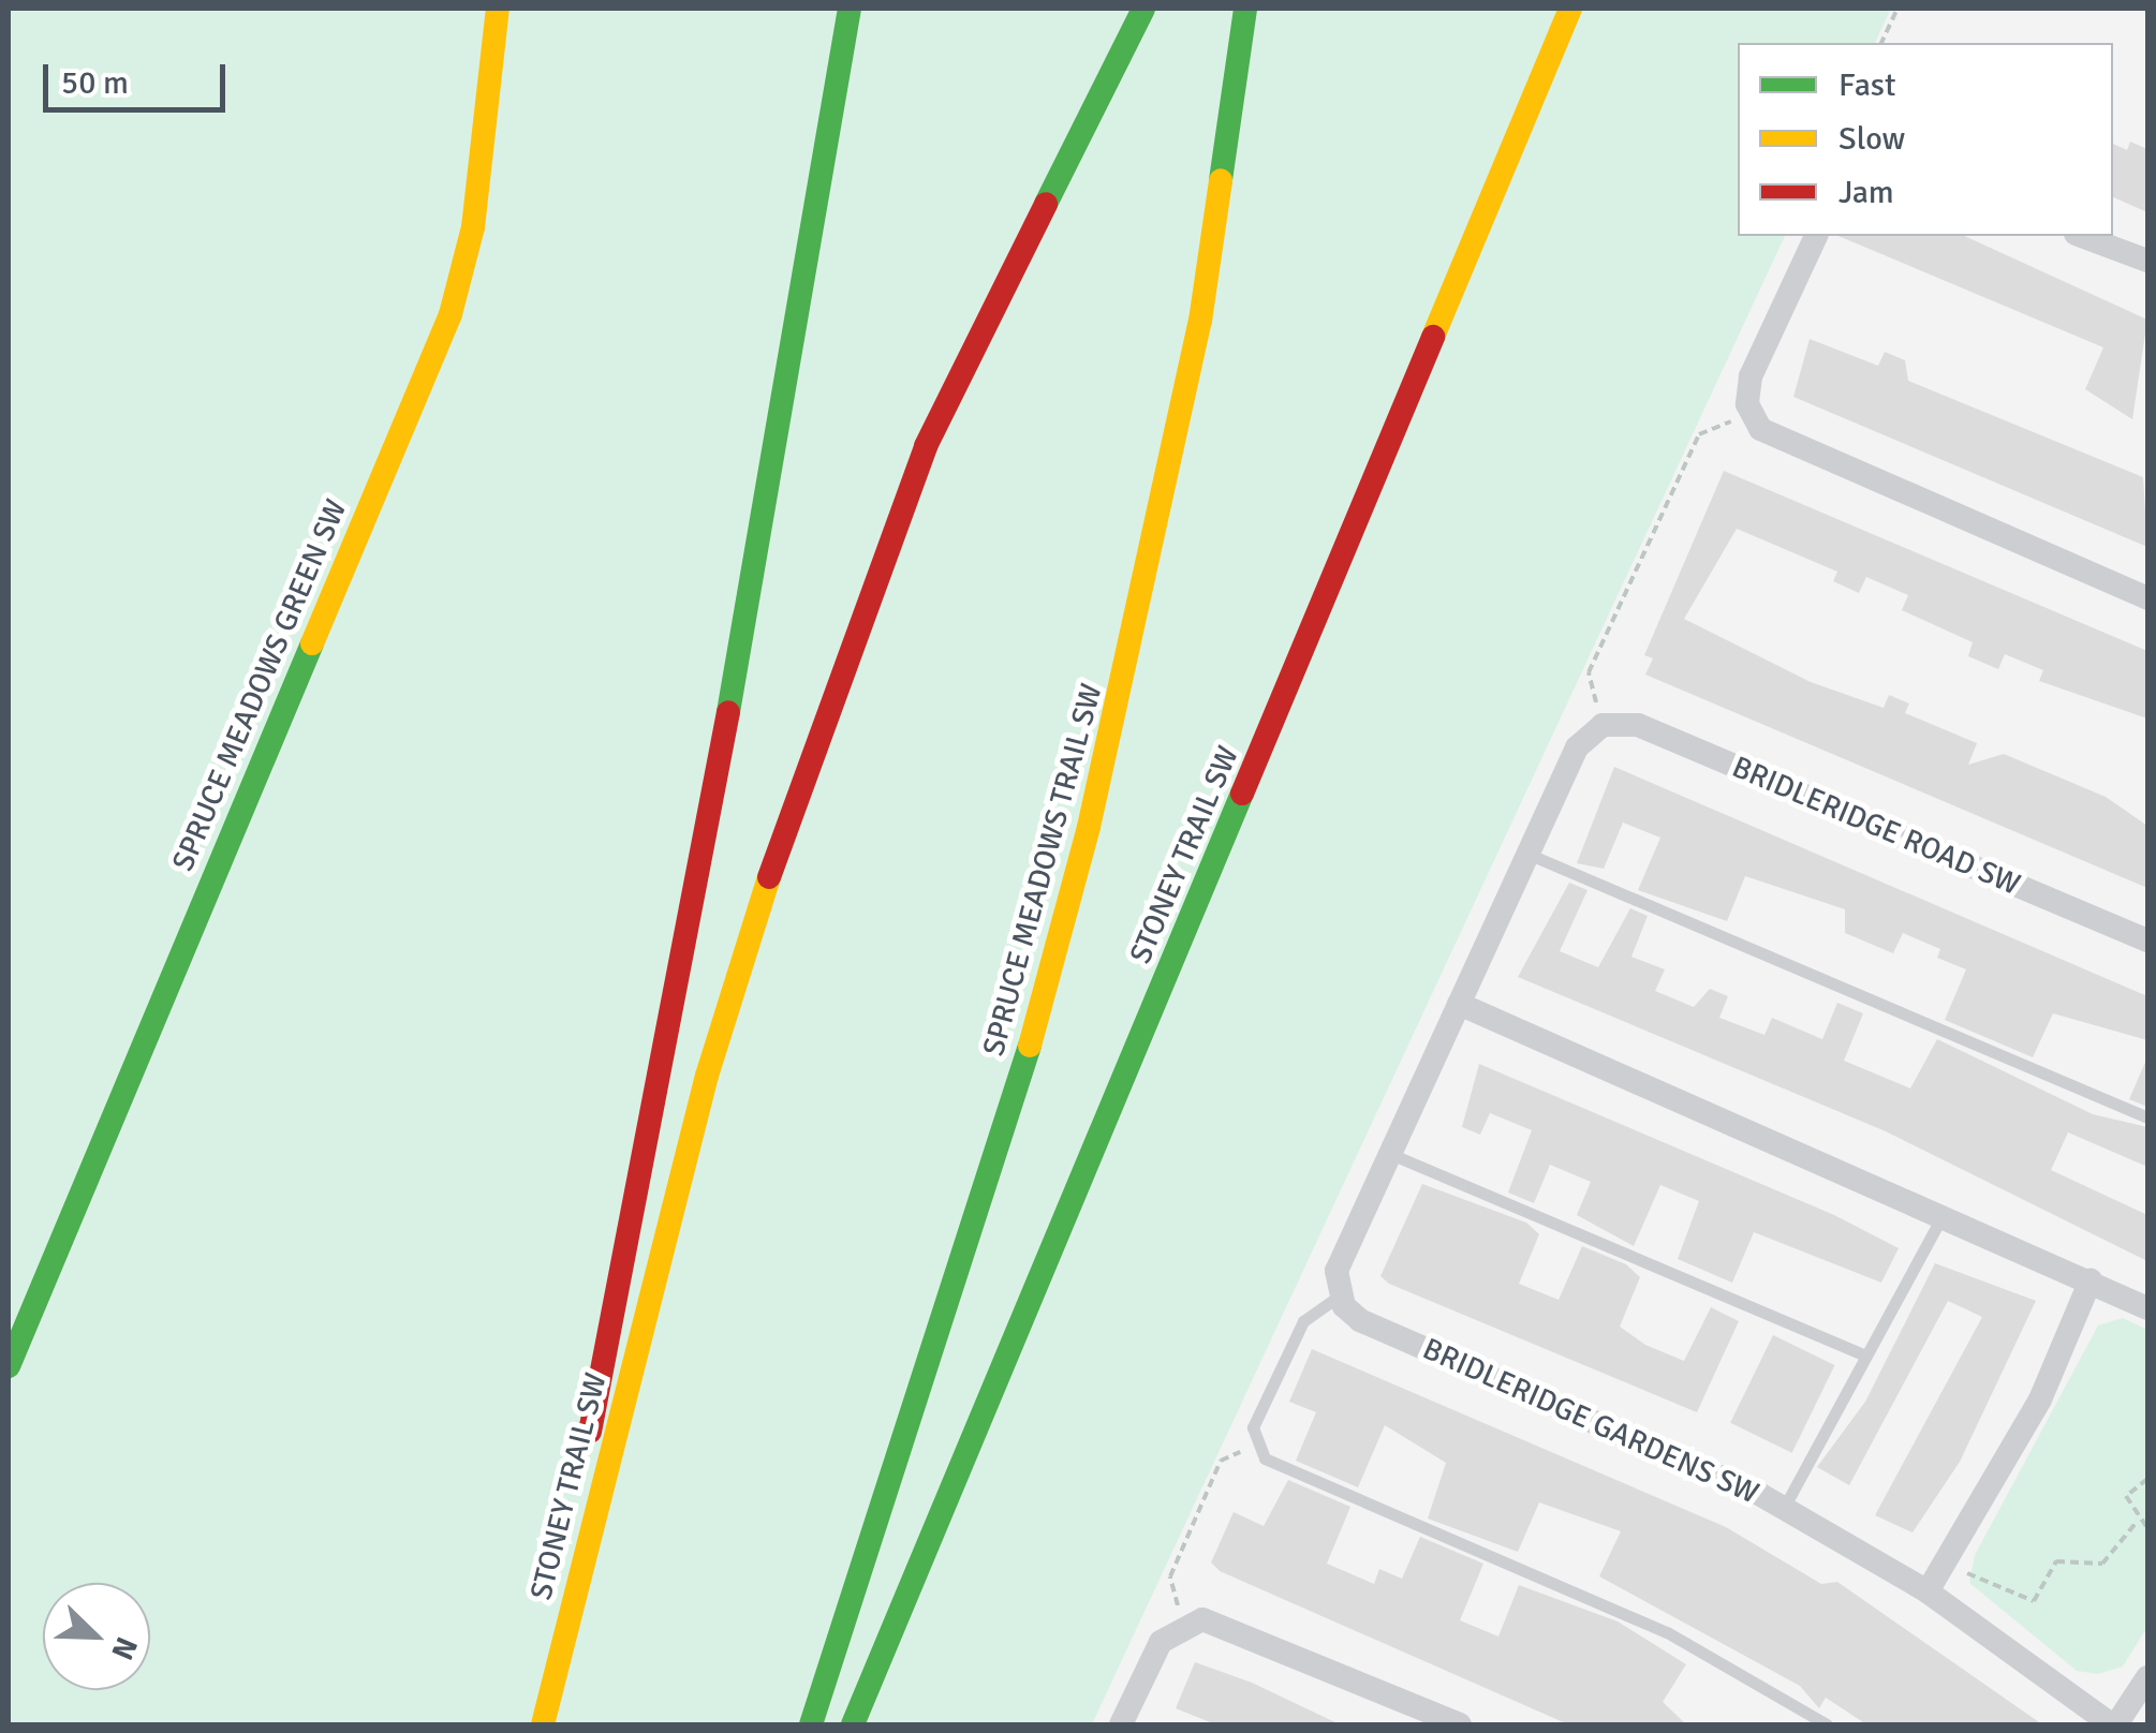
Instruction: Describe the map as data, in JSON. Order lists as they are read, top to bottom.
{
  "streets": {
    "main road": ["SPRUCE MEADOWS GREEN SW", "STONEY TRAIL SW", "SPRUCE MEADOWS TRAIL SW"],
    "street": ["BRIDLERIDGE ROAD SW", "BRIDLERIDGE GARDENS SW"]
  },
  "legend": ["Fast", "Slow", "Jam"],
  "scale_bar": "50 m",
  "north": "bottom right"
}
